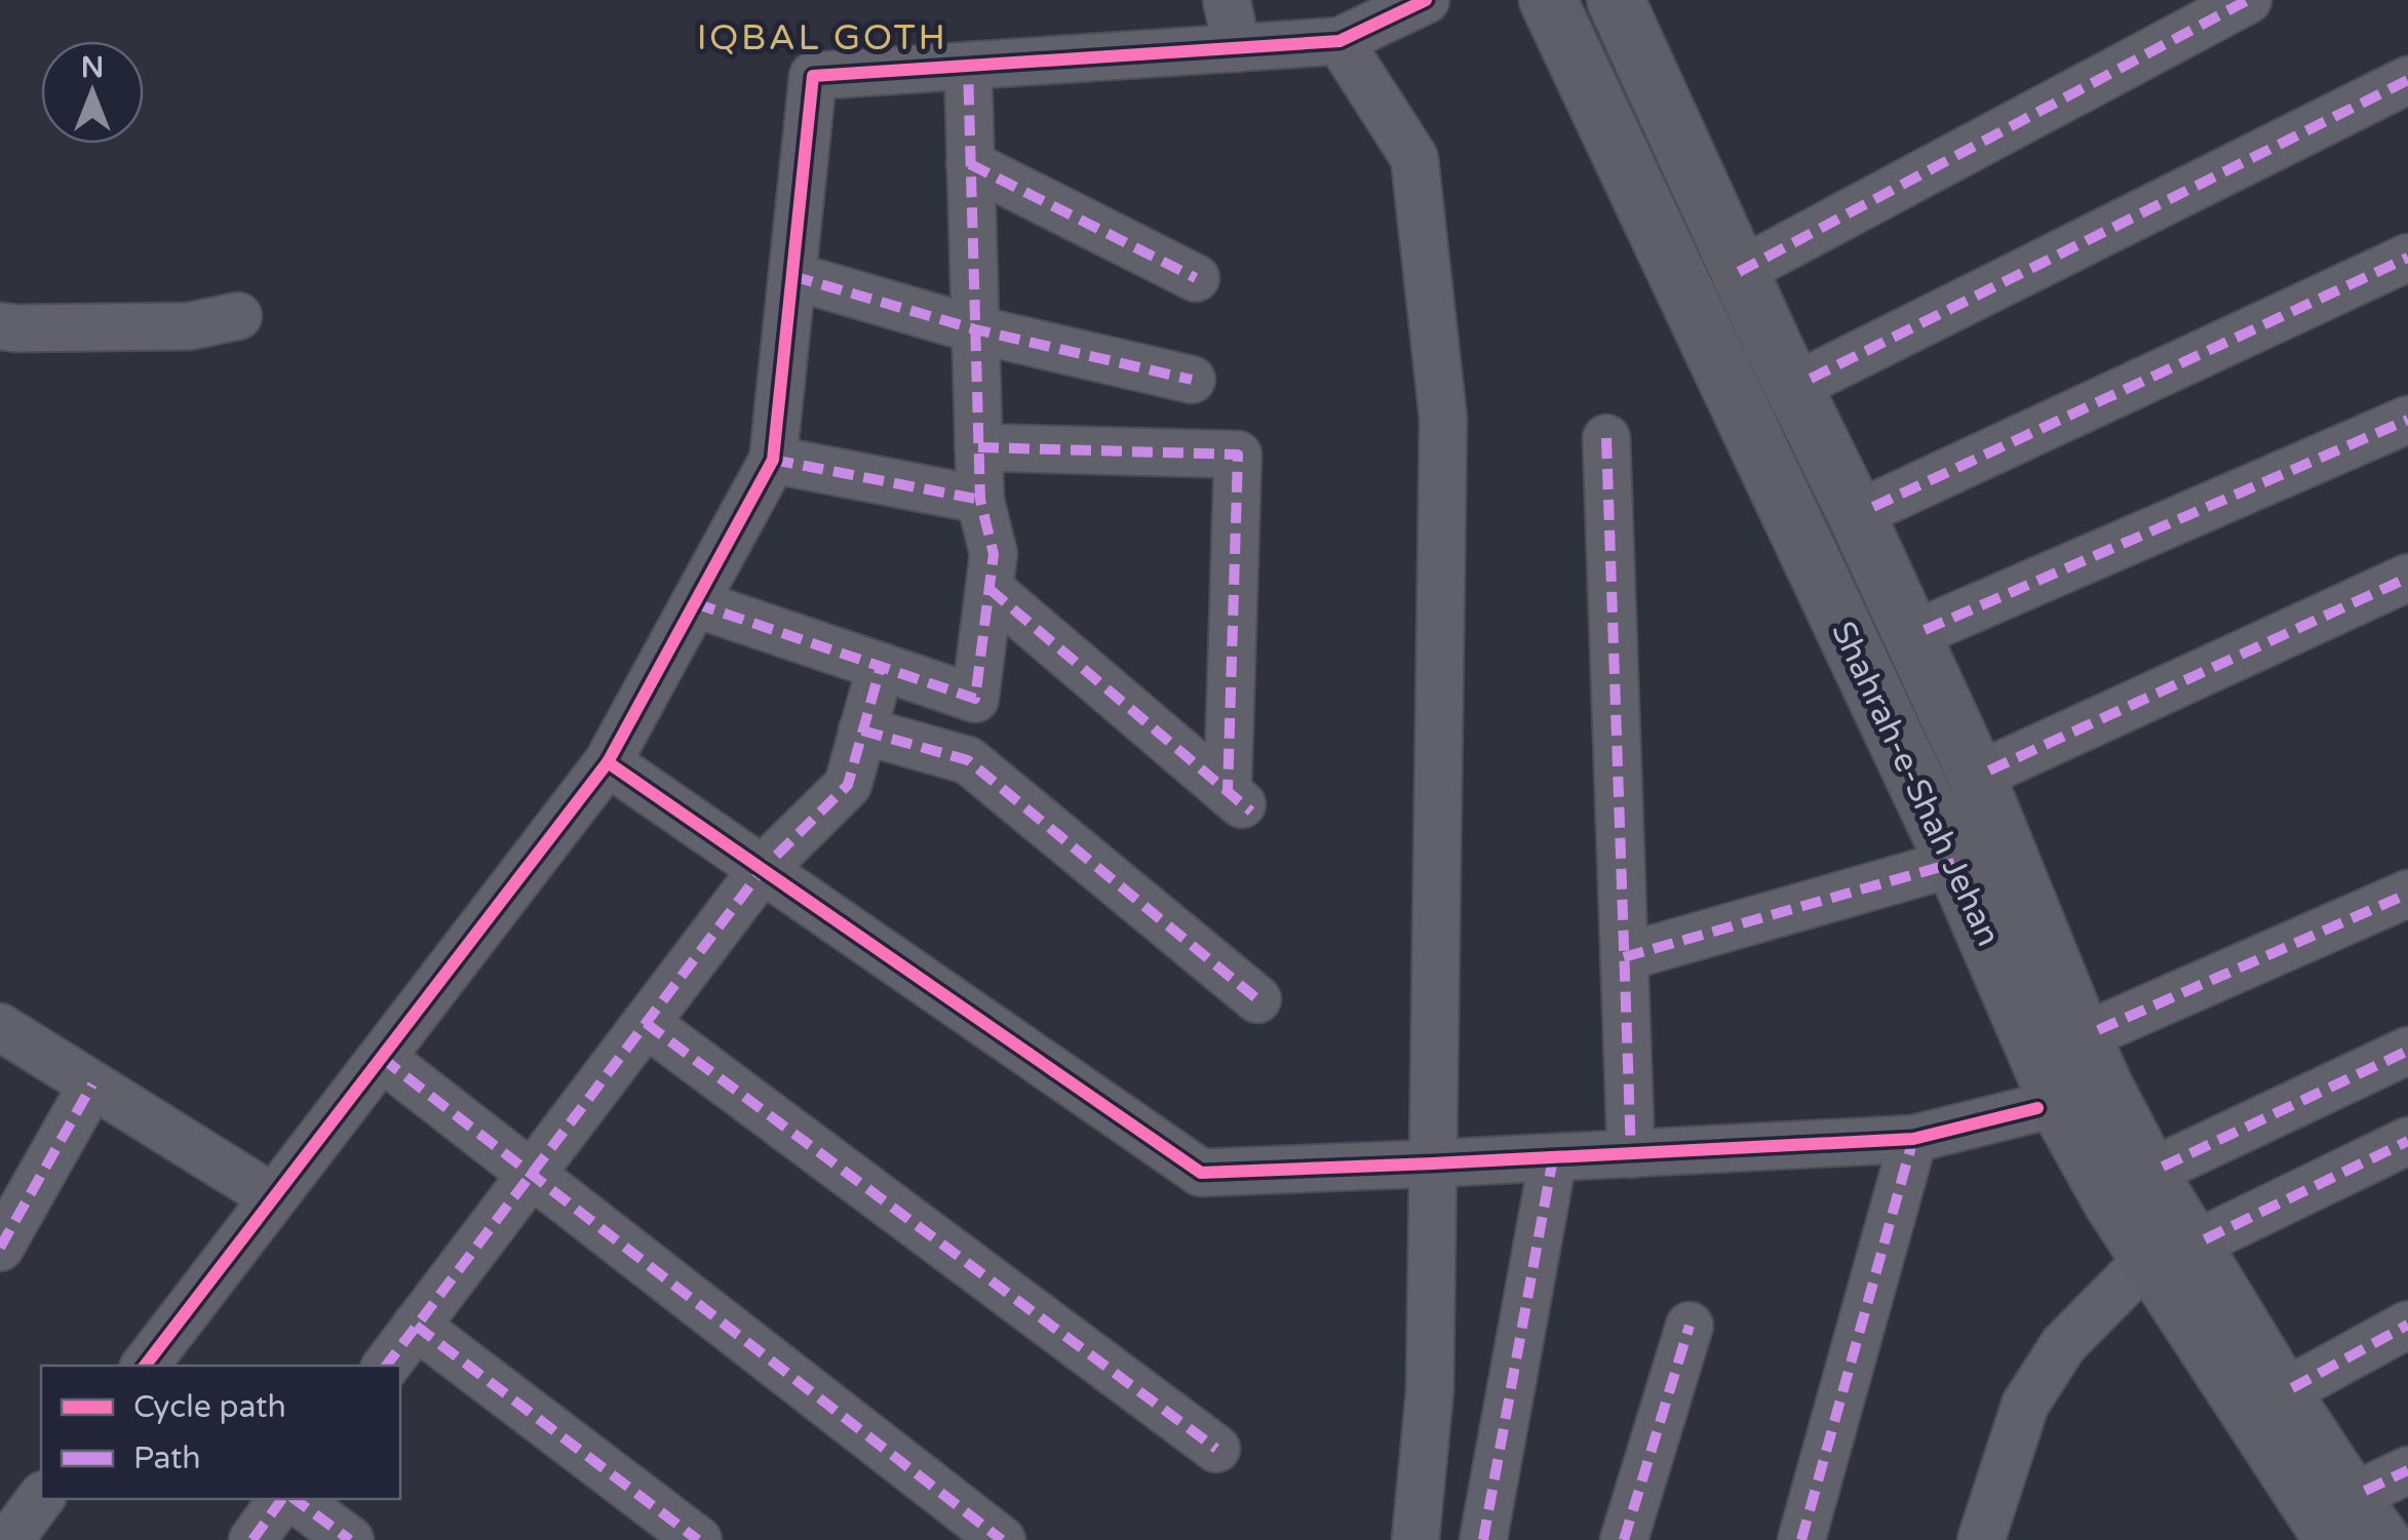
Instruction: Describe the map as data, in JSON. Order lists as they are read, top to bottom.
{
  "streets": {
    "main road": ["Shahrah-e-Shah Jehan"]
  },
  "districts": ["IQBAL GOTH"],
  "legend": ["Cycle path", "Path"],
  "north": "top"
}
